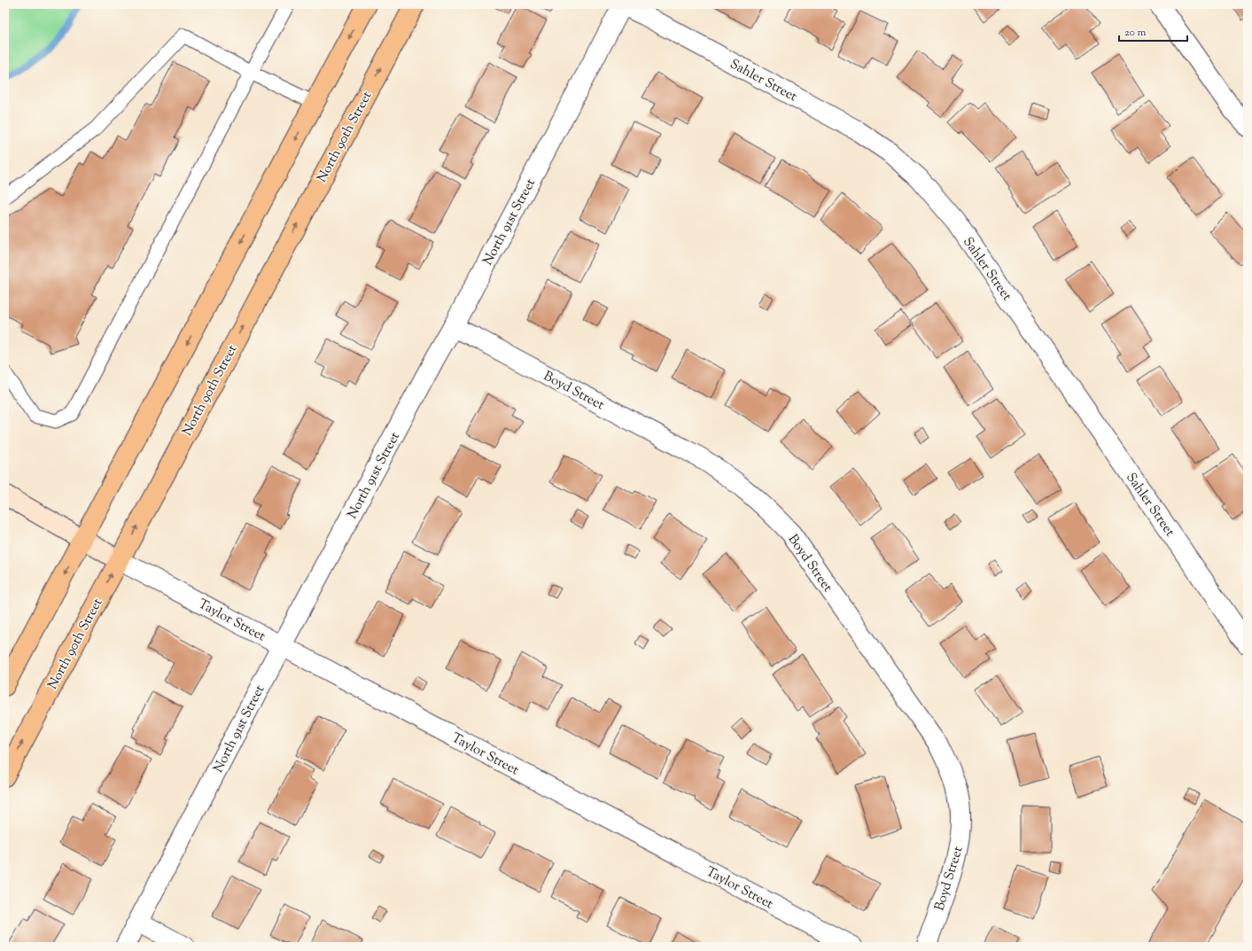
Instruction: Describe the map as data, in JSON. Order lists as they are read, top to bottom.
{
  "streets": {
    "main road": ["North 90th Street"],
    "street": [
      "Sahler Street",
      "North 91st Street",
      "Boyd Street",
      "Taylor Street"
    ]
  },
  "crossings": [
    ["Sahler Street", "North 91st Street"],
    ["North 90th Street", "Taylor Street"],
    ["North 91st Street", "Boyd Street"],
    ["North 91st Street", "Taylor Street"]
  ],
  "scale_bar": "20 m"
}
